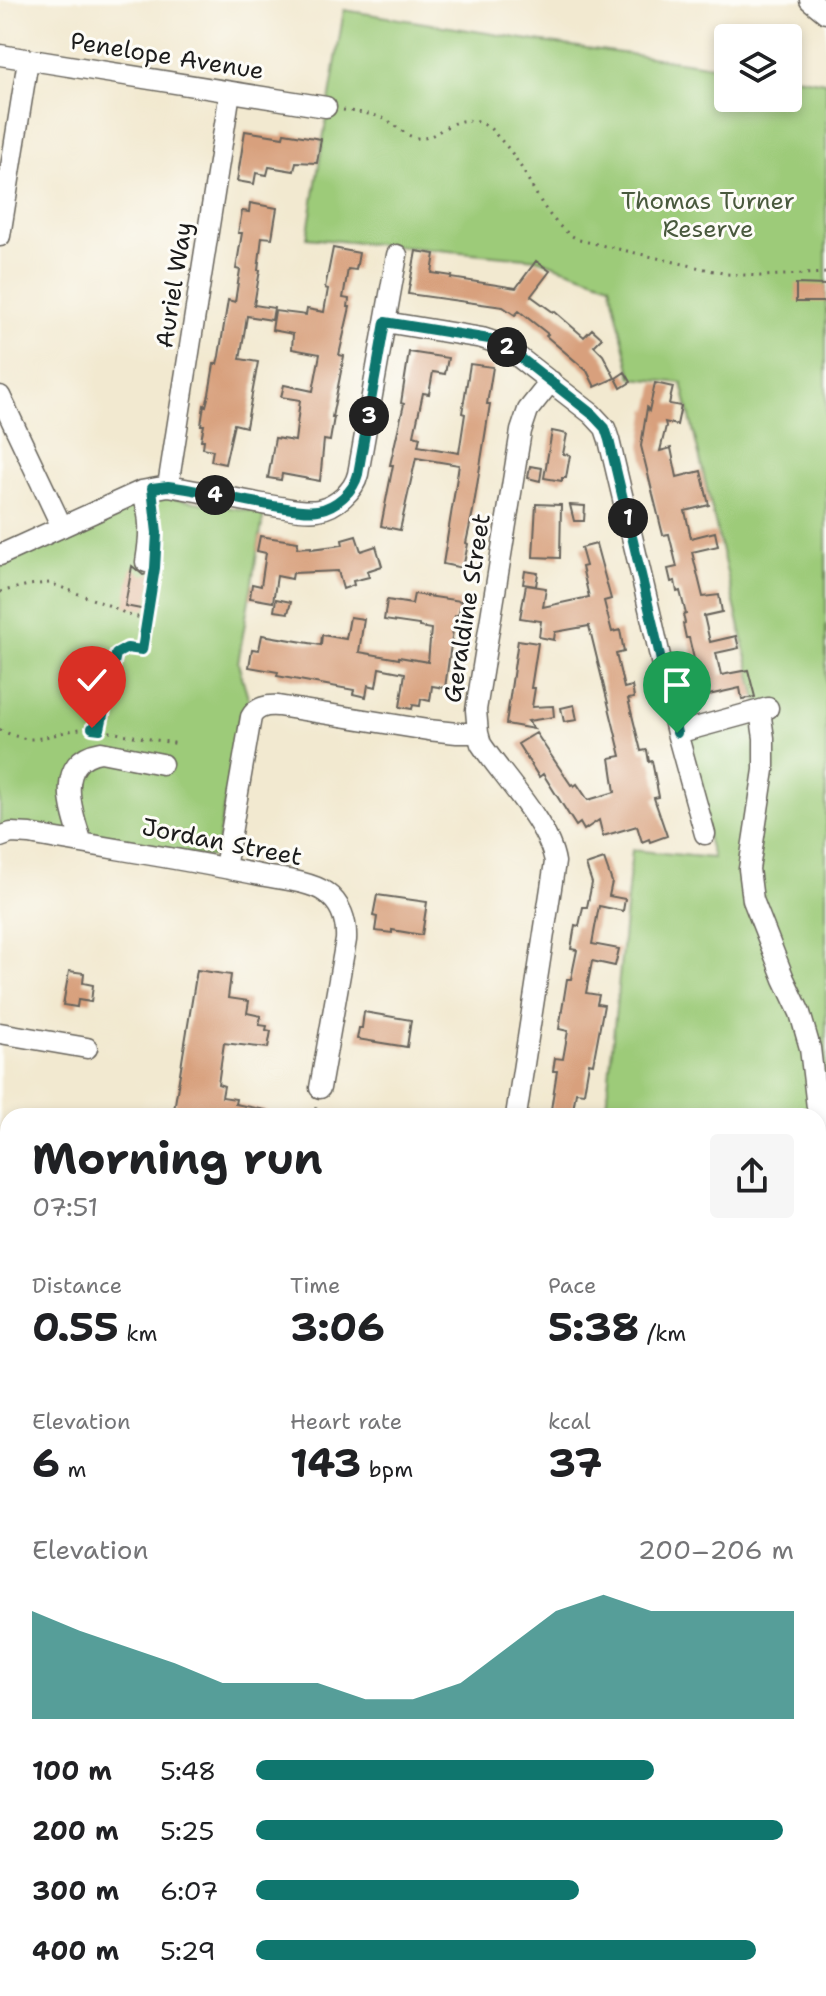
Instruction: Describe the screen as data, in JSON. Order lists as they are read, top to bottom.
{
  "streets": {
    "street": [
      "Penelope Avenue",
      "Auriel Way",
      "Geraldine Street",
      "Jordan Street"
    ]
  },
  "crossings": [
    ["Penelope Avenue", "Auriel Way"]
  ],
  "parks": ["Thomas Turner Reserve"],
  "page": {
    "pins": [
      "2",
      "3",
      "4",
      "1"
    ],
    "heading": ["Morning run", "07:51"],
    "stats": [
      ["Distance", "0.55 km"],
      ["Time", "3:06"],
      ["Pace", "5:38 /km"],
      ["Elevation", "6 m"],
      ["Heart rate", "143 bpm"],
      ["kcal", "37"]
    ],
    "chart": ["Elevation", "200–206 m"],
    "list": [
      {
        "name": "100 m",
        "note": "5:48"
      },
      {
        "name": "200 m",
        "note": "5:25"
      },
      {
        "name": "300 m",
        "note": "6:07"
      },
      {
        "name": "400 m",
        "note": "5:29"
      }
    ]
  }
}
